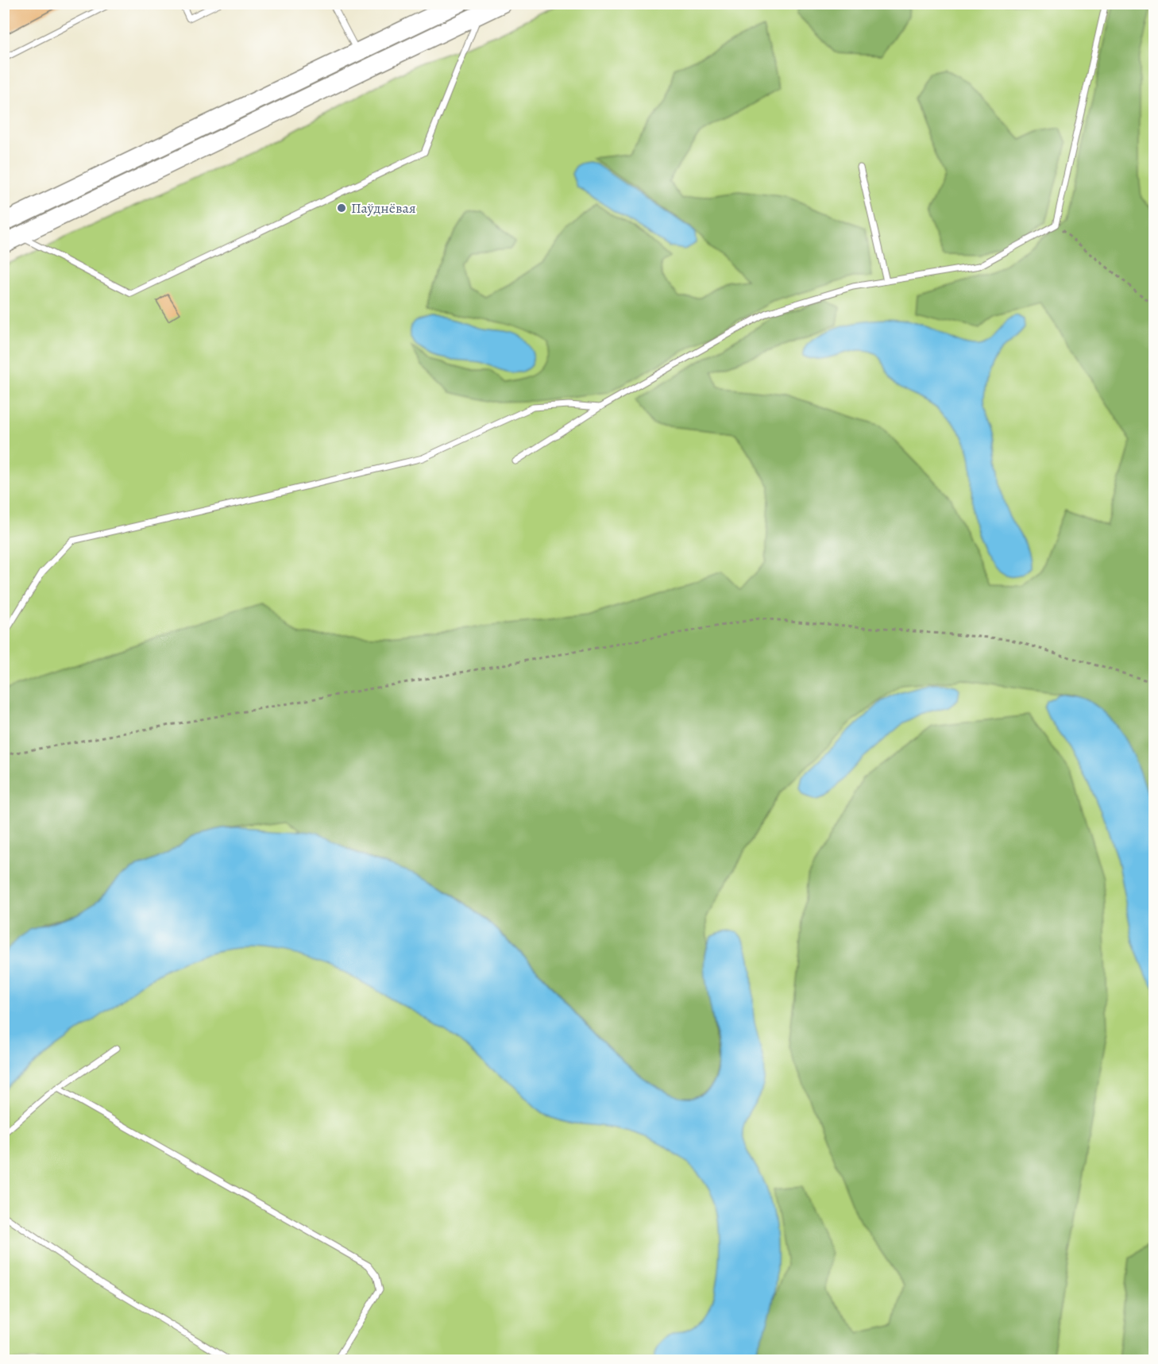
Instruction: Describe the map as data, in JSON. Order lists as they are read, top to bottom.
{
  "places": ["Паўднёвая"]
}
